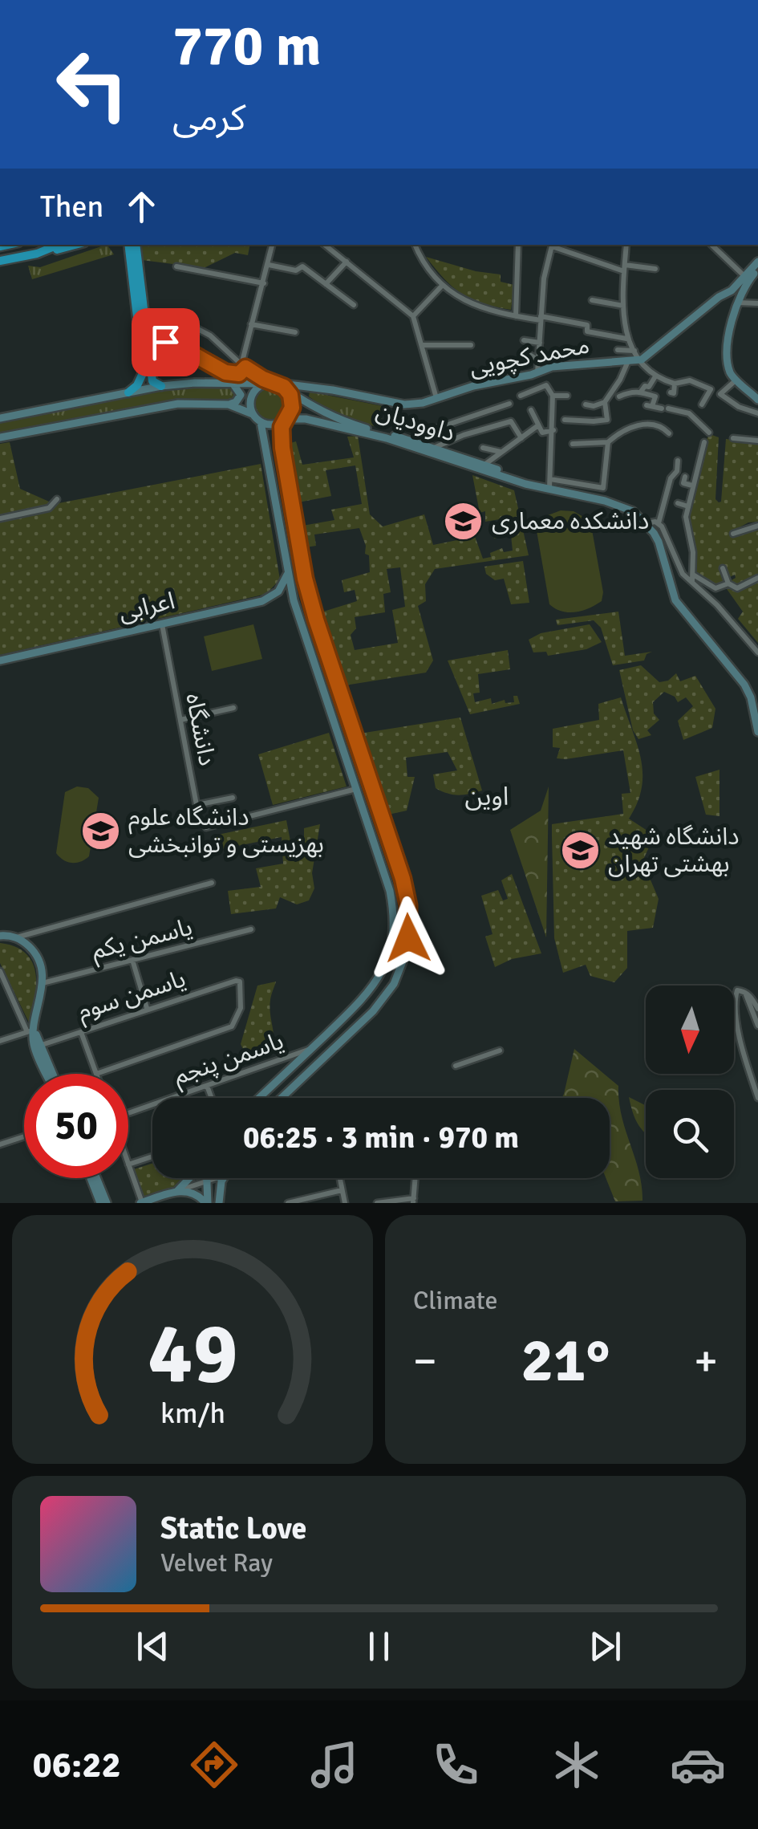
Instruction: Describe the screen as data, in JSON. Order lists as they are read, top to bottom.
{
  "streets": {
    "main road": ["محمد کچویی", "داوودیان", "اعرابی"],
    "street": [
      "دانشگاه",
      "یاسمن یکم",
      "یاسمن سوم",
      "یاسمن پنجم"
    ]
  },
  "crossings": [
    ["محمد کچویی", "داوودیان"],
    ["اعرابی", "دانشگاه"]
  ],
  "districts": ["اوین"],
  "places": {
    "school or university": ["دانشکده معماری", "دانشگاه علوم بهزیستی و توانبخشی", "دانشگاه شهید بهشتی تهران"]
  },
  "north": "bottom",
  "page": {
    "turn": ["770 m", "کرمی"],
    "then": "Then",
    "limit": "50",
    "trip": "06:25 · 3 min · 970 m",
    "tile": "Climate",
    "heat": ["−", "21°", "+"],
    "song": ["Static Love", "Velvet Ray"],
    "tabs": "06:22",
    "gauge": ["49", "km/h"]
  }
}
